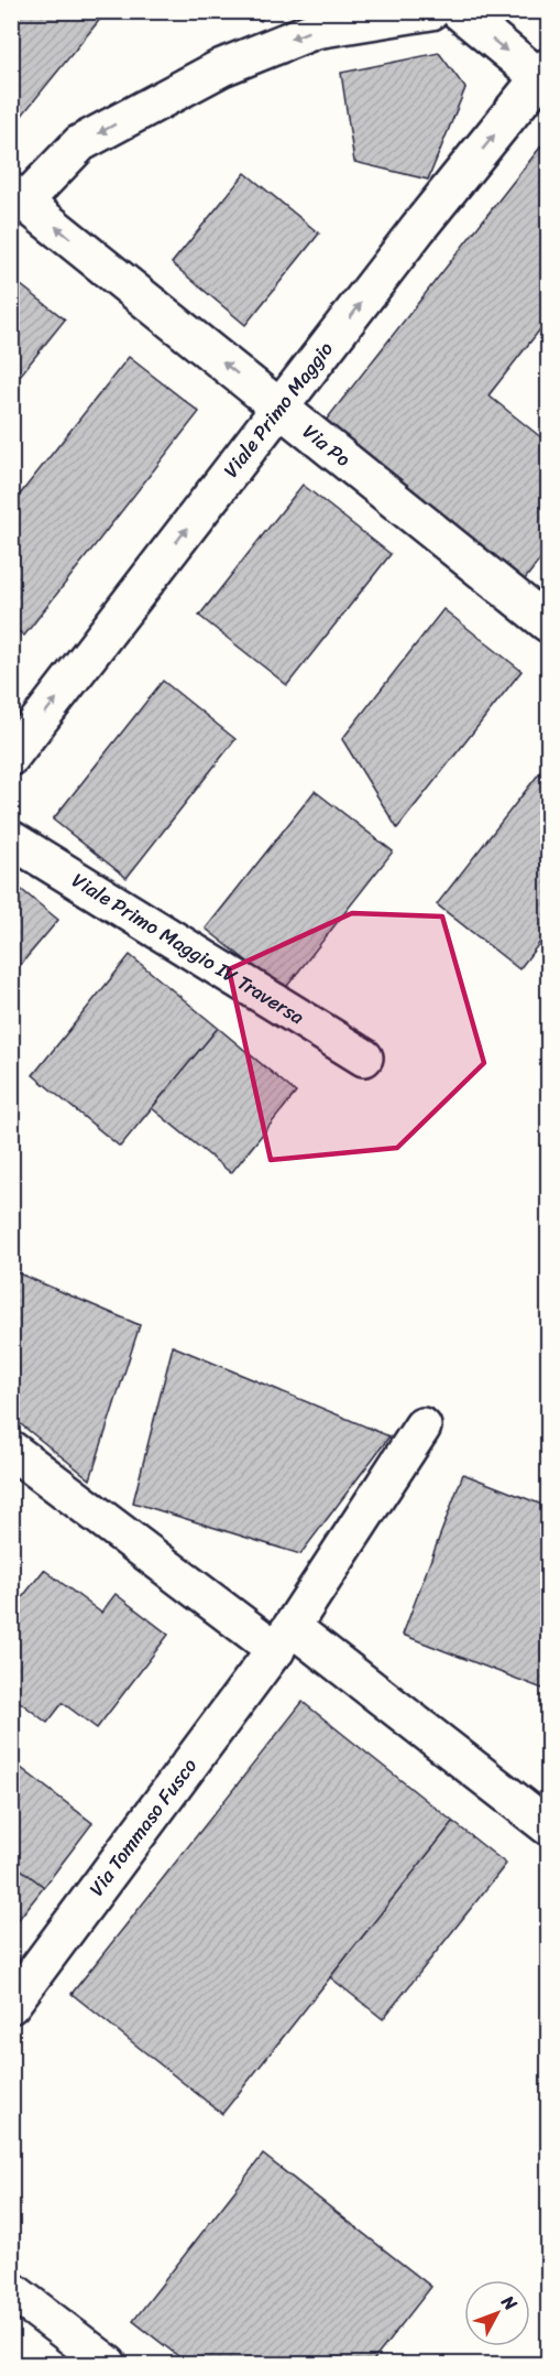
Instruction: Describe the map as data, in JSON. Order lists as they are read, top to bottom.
{
  "streets": {
    "street": [
      "Viale Primo Maggio",
      "Via Po",
      "Viale Primo Maggio IV Traversa",
      "Via Tommaso Fusco"
    ]
  },
  "crossings": [
    ["Viale Primo Maggio", "Via Po"]
  ],
  "one_way": ["Viale Primo Maggio", "Via Po"],
  "north": "top right"
}
